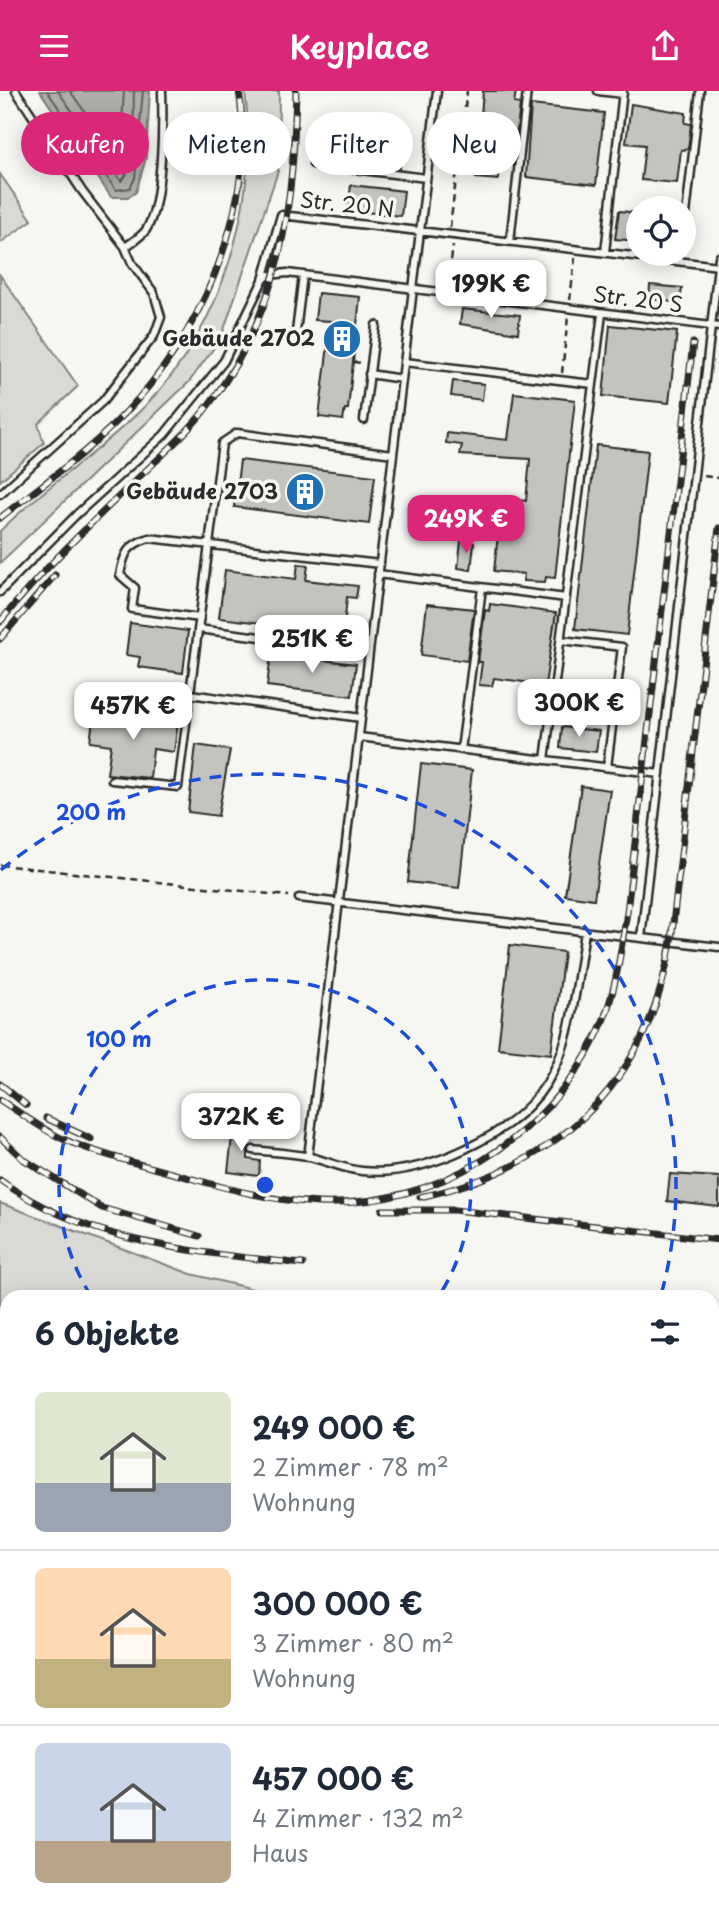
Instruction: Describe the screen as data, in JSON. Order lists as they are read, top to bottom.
{
  "streets": {
    "lane": ["Str. 20 N", "Str. 20 S"]
  },
  "crossings": [
    ["Str. 20 N", "Str. 20 S"]
  ],
  "places": {
    "building": ["Gebäude 2702", "Gebäude 2703"]
  },
  "page": {
    "header": "Keyplace",
    "chip": [
      "Kaufen",
      "Mieten",
      "Filter",
      "Neu"
    ],
    "price": [
      "199K €",
      "249K €",
      "251K €",
      "300K €",
      "457K €",
      "372K €"
    ],
    "heading": "6 Objekte",
    "list": [
      {
        "name": "249 000 €",
        "note": "2 Zimmer · 78 m² · Wohnung"
      },
      {
        "name": "300 000 €",
        "note": "3 Zimmer · 80 m² · Wohnung"
      },
      {
        "name": "457 000 €",
        "note": "4 Zimmer · 132 m² · Haus"
      }
    ]
  },
  "rings": ["200 m", "100 m"]
}
